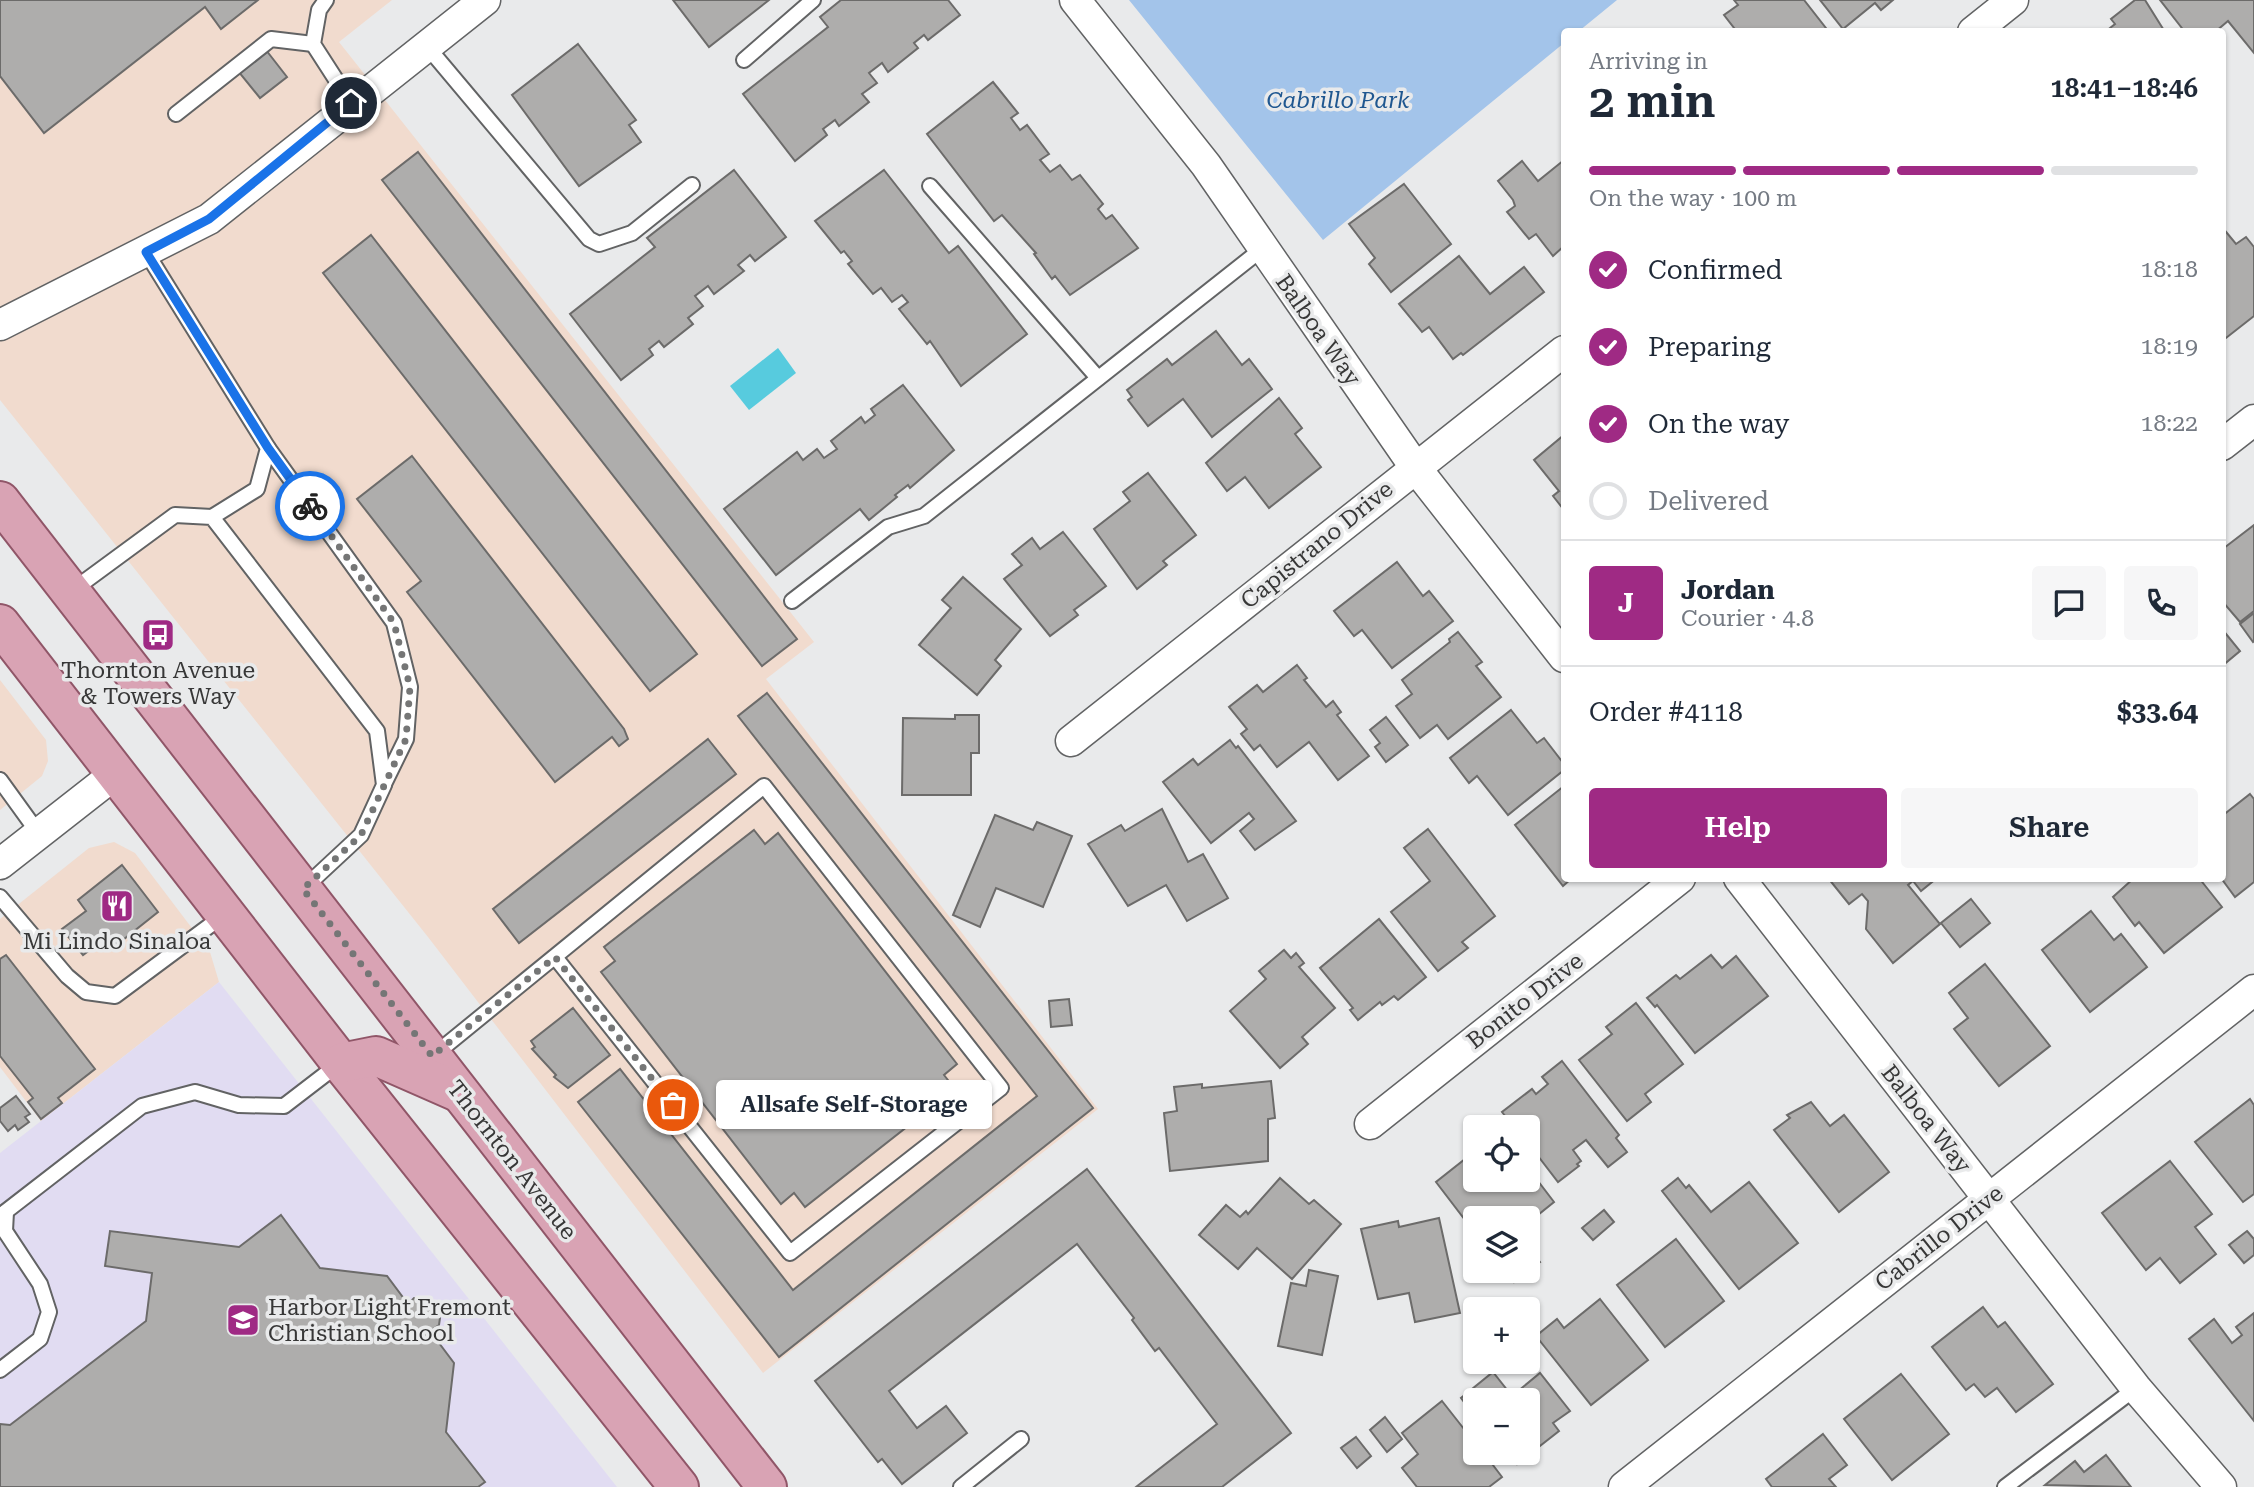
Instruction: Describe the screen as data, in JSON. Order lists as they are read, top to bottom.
{
  "streets": {
    "main road": ["Thornton Avenue"],
    "street": [
      "Balboa Way",
      "Capistrano Drive",
      "Bonito Drive",
      "Cabrillo Drive"
    ]
  },
  "crossings": [
    ["Balboa Way", "Capistrano Drive"],
    ["Balboa Way", "Cabrillo Drive"]
  ],
  "parks": ["Cabrillo Park"],
  "places": {
    "bus stop": ["Thornton Avenue & Towers Way"],
    "restaurant": ["Mi Lindo Sinaloa"],
    "other": ["Allsafe Self-Storage"],
    "school or university": ["Harbor Light Fremont Christian School"]
  },
  "page": {
    "heading": ["2 min", "Arriving in", "18:41–18:46"],
    "panel": [
      "Jordan",
      "Courier · 4.8",
      "Order #4118",
      "$33.64"
    ],
    "bar": "On the way · 100 m",
    "list": [
      ["Confirmed", "18:18"],
      ["Preparing", "18:19"],
      ["On the way", "18:22"],
      "Delivered"
    ],
    "round": "J",
    "buttons": ["Help", "Share"],
    "bubble": "Allsafe Self-Storage",
    "map_buttons": ["+", "−"]
  }
}
